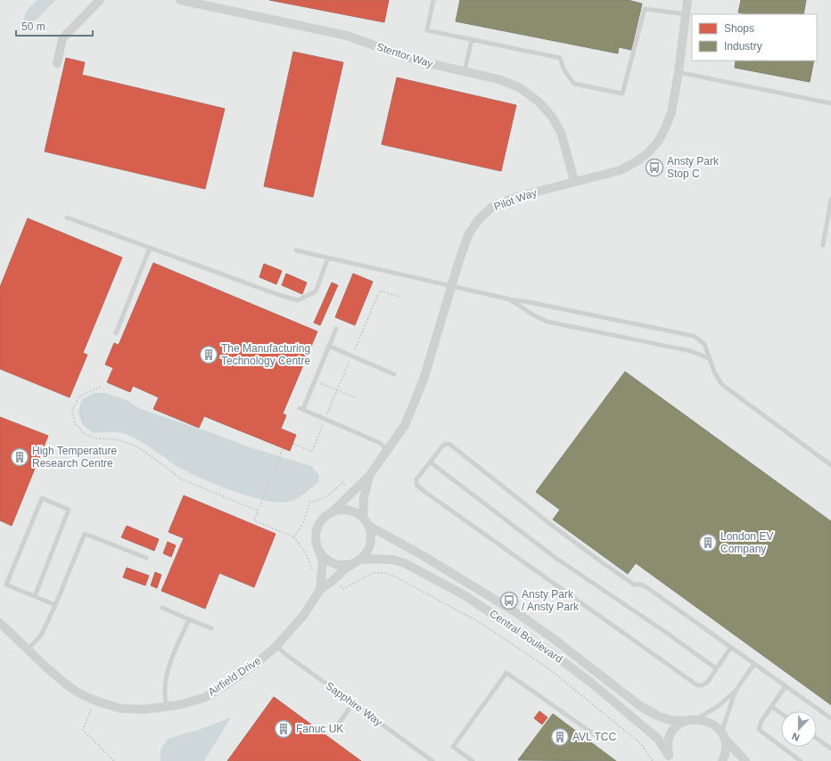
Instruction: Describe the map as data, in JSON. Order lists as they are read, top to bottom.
{
  "streets": {
    "street": [
      "Stentor Way",
      "Pilot Way",
      "Central Boulevard",
      "Airfield Drive"
    ],
    "lane": ["Sapphire Way"]
  },
  "crossings": [
    ["Stentor Way", "Pilot Way"],
    ["Pilot Way", "Central Boulevard"],
    ["Pilot Way", "Airfield Drive"],
    ["Central Boulevard", "Airfield Drive"],
    ["Airfield Drive", "Sapphire Way"]
  ],
  "places": {
    "bus stop": ["Ansty Park Stop C", "Ansty Park / Ansty Park"],
    "building": [
      "The Manufacturing Technology Centre",
      "High Temperature Research Centre",
      "London EV Company",
      "Fanuc UK",
      "AVL TCC"
    ]
  },
  "legend": ["Shops", "Industry"],
  "scale_bar": "50 m",
  "north": "bottom"
}
